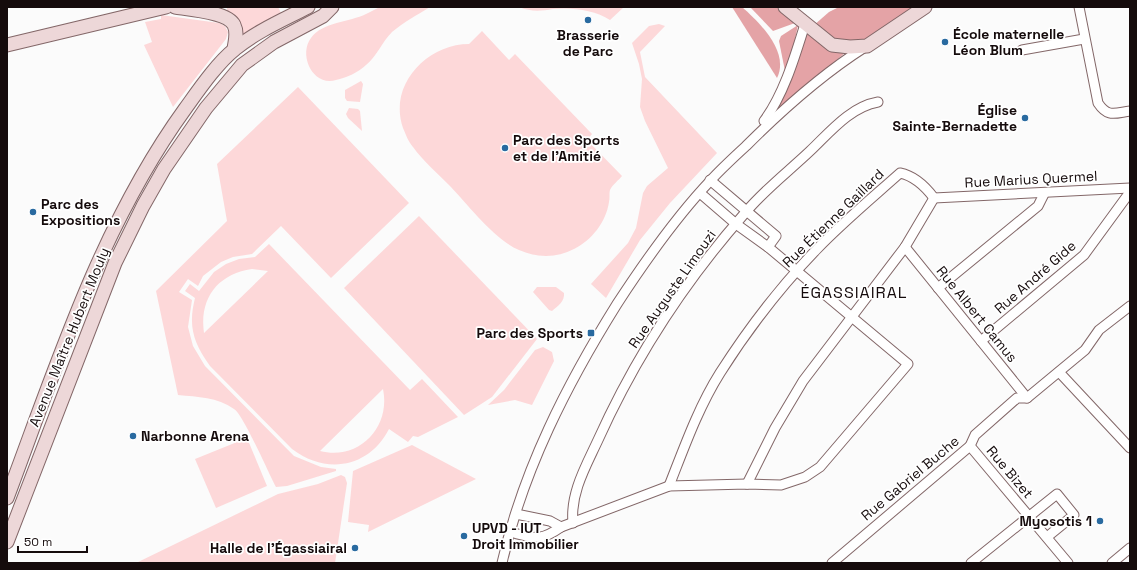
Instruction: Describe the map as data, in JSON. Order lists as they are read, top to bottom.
{
  "streets": {
    "main road": ["Avenue Maître Hubert Mouly"],
    "street": [
      "Rue Marius Quermel",
      "Rue Étienne Gaillard",
      "Rue André Gide",
      "Rue Auguste Limouzi",
      "Rue Albert Camus",
      "Rue Bizet",
      "Rue Gabriel Buche"
    ]
  },
  "crossings": [
    ["Rue Marius Quermel", "Rue Étienne Gaillard"],
    ["Rue André Gide", "Rue Albert Camus"],
    ["Rue Albert Camus", "Rue Gabriel Buche"],
    ["Rue Bizet", "Rue Gabriel Buche"]
  ],
  "districts": ["ÉGASSIAIRAL"],
  "places": {
    "other": [
      "Brasserie de Parc",
      "École maternelle Léon Blum",
      "Église Sainte-Bernadette",
      "Parc des Sports et de l'Amitié",
      "Parc des Expositions",
      "Narbonne Arena",
      "Myosotis 1",
      "UPVD - IUT Droit Immobilier",
      "Halle de l'Égassiairal"
    ],
    "transit": ["Parc des Sports"]
  },
  "scale_bar": "50 m"
}
